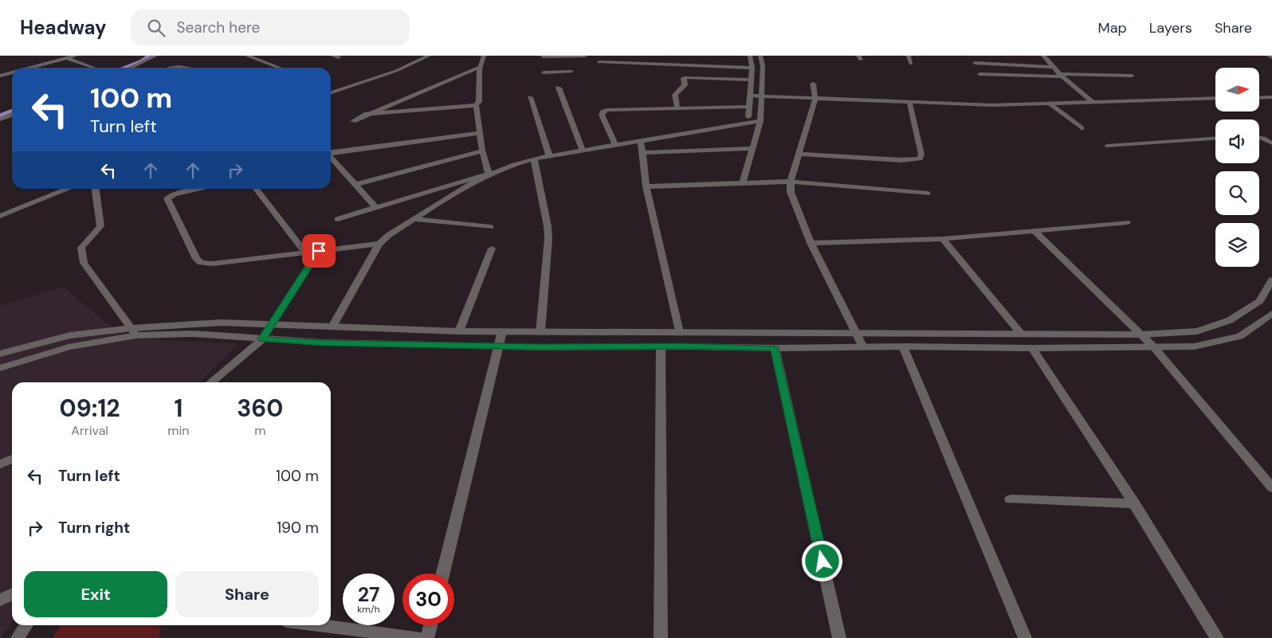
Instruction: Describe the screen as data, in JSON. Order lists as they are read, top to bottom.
{
  "north": "right",
  "page": {
    "header": "Headway",
    "search": "Search here",
    "nav": ["Map", "Layers", "Share"],
    "turn": ["100 m", "Turn left"],
    "eta": [
      "09:12",
      "Arrival",
      "1",
      "min",
      "360",
      "m"
    ],
    "list": [
      {
        "name": "Turn left",
        "value": "100 m"
      },
      {
        "name": "Turn right",
        "value": "190 m"
      }
    ],
    "buttons": ["Exit", "Share"],
    "speed": "27 km/h",
    "limit": "30"
  }
}
